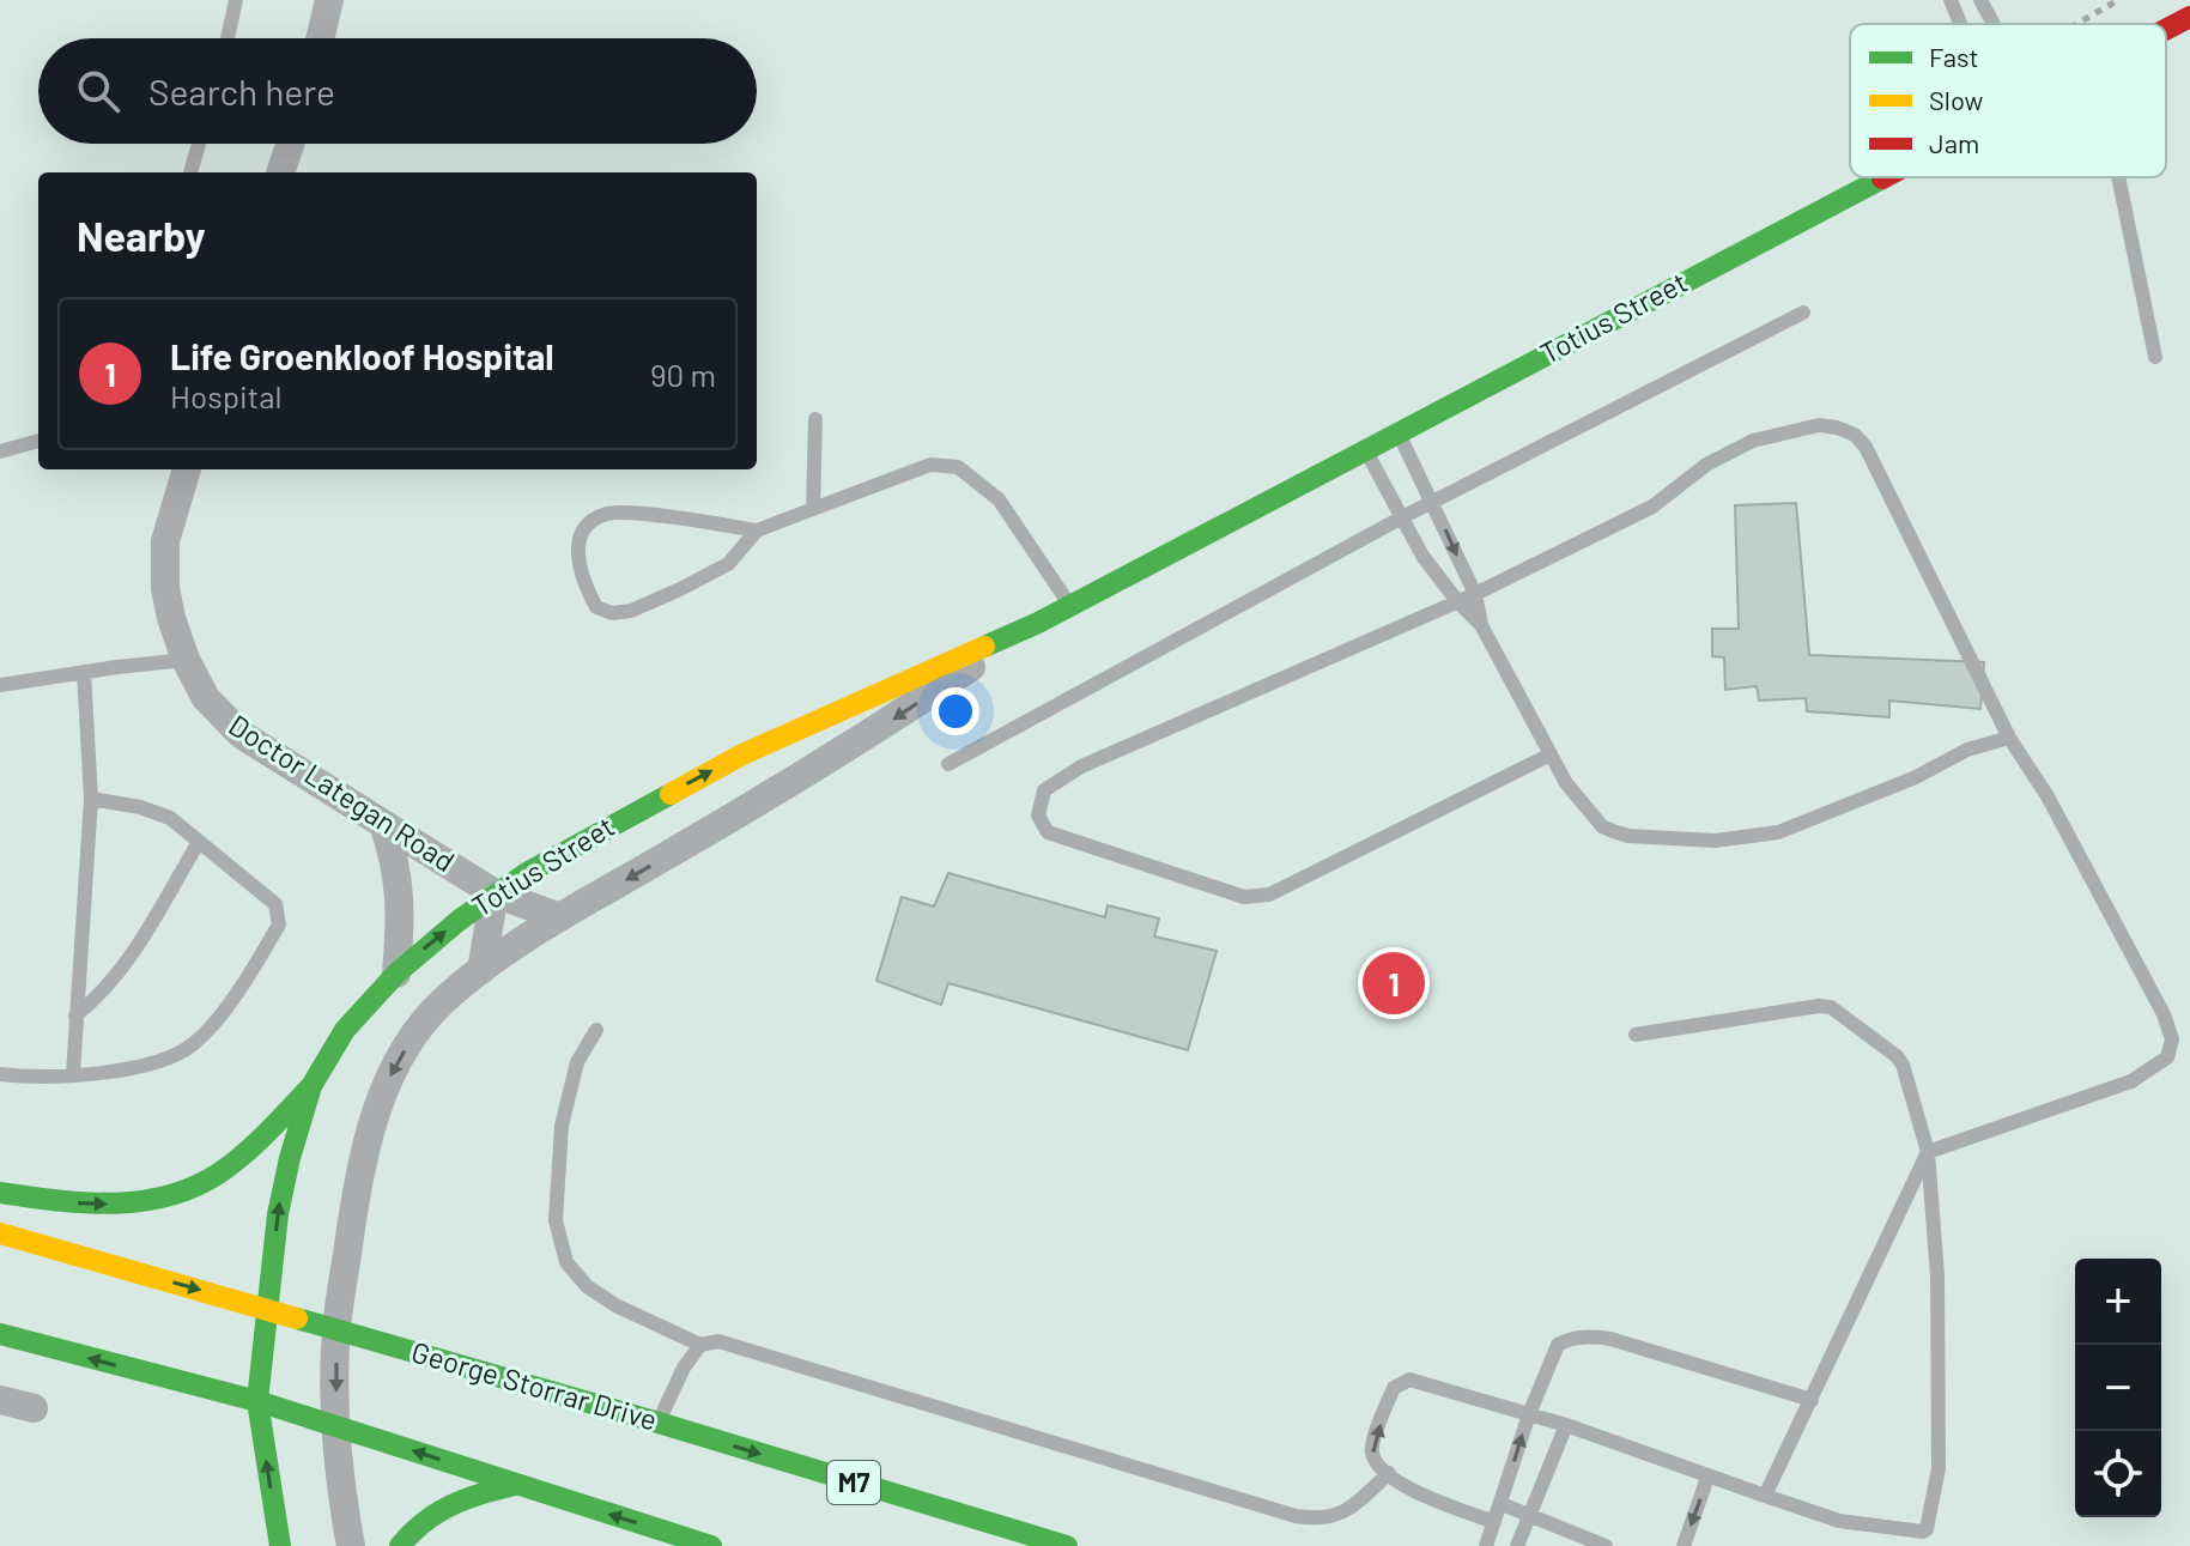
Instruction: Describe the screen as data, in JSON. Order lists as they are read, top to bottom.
{
  "streets": {
    "street": [
      "Totius Street",
      "Doctor Lategan Road",
      "George Storrar Drive",
      "M7"
    ]
  },
  "crossings": [
    ["Totius Street", "Doctor Lategan Road"],
    ["Totius Street", "George Storrar Drive"]
  ],
  "legend": ["Fast", "Slow", "Jam"],
  "page": {
    "search": "Search here",
    "heading": "Nearby",
    "list": [
      {
        "mark": "1",
        "name": "Life Groenkloof Hospital",
        "note": "Hospital",
        "value": "90 m"
      }
    ],
    "pins": "1",
    "map_buttons": ["+", "−"]
  }
}
